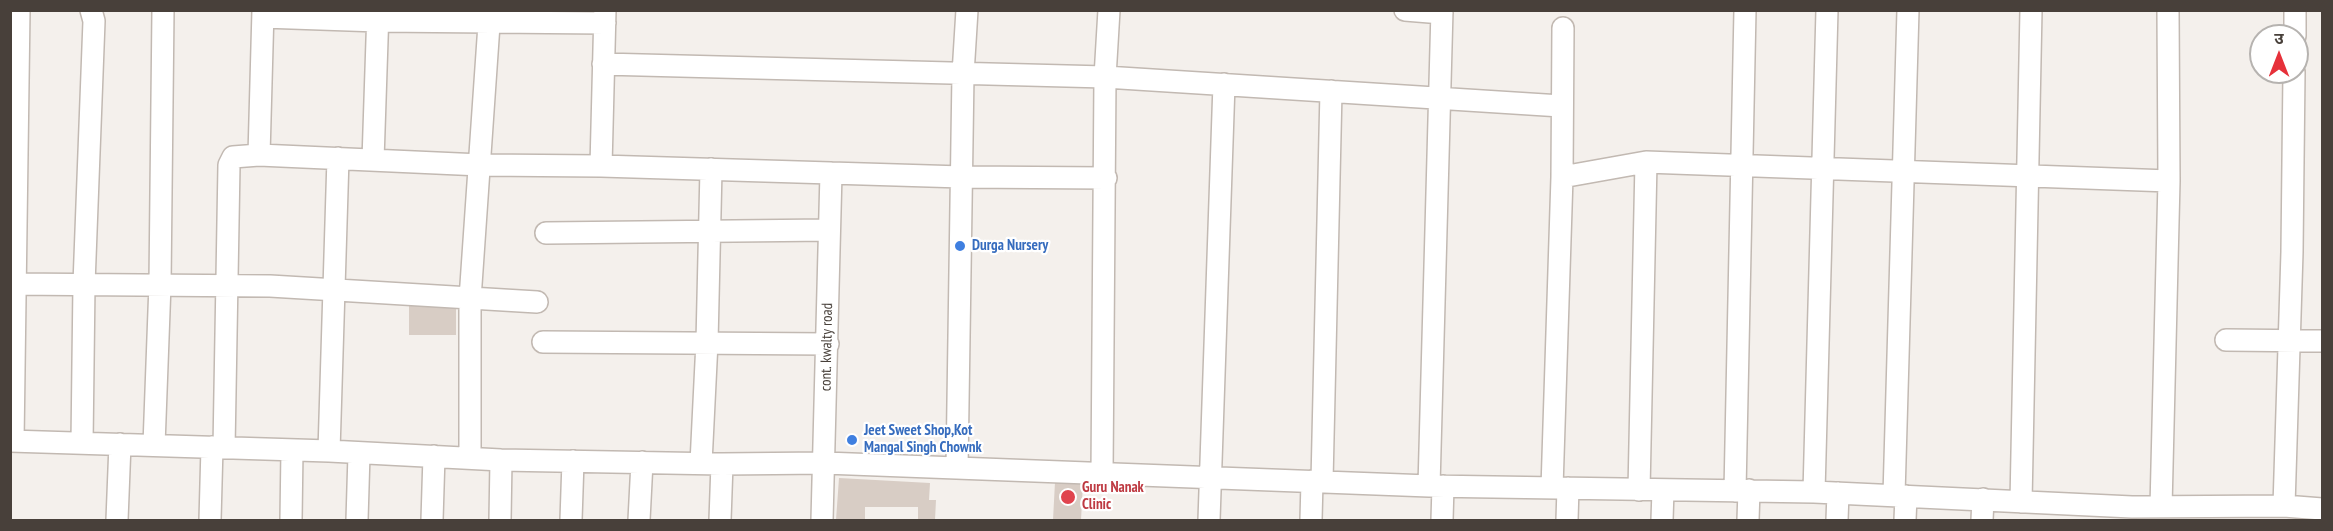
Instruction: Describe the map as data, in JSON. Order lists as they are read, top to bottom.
{
  "streets": {
    "street": ["cont. kwalty road"]
  },
  "places": ["Durga Nursery", "Jeet Sweet Shop,Kot Mangal Singh Chownk", "Guru Nanak Clinic"],
  "north": "top"
}
